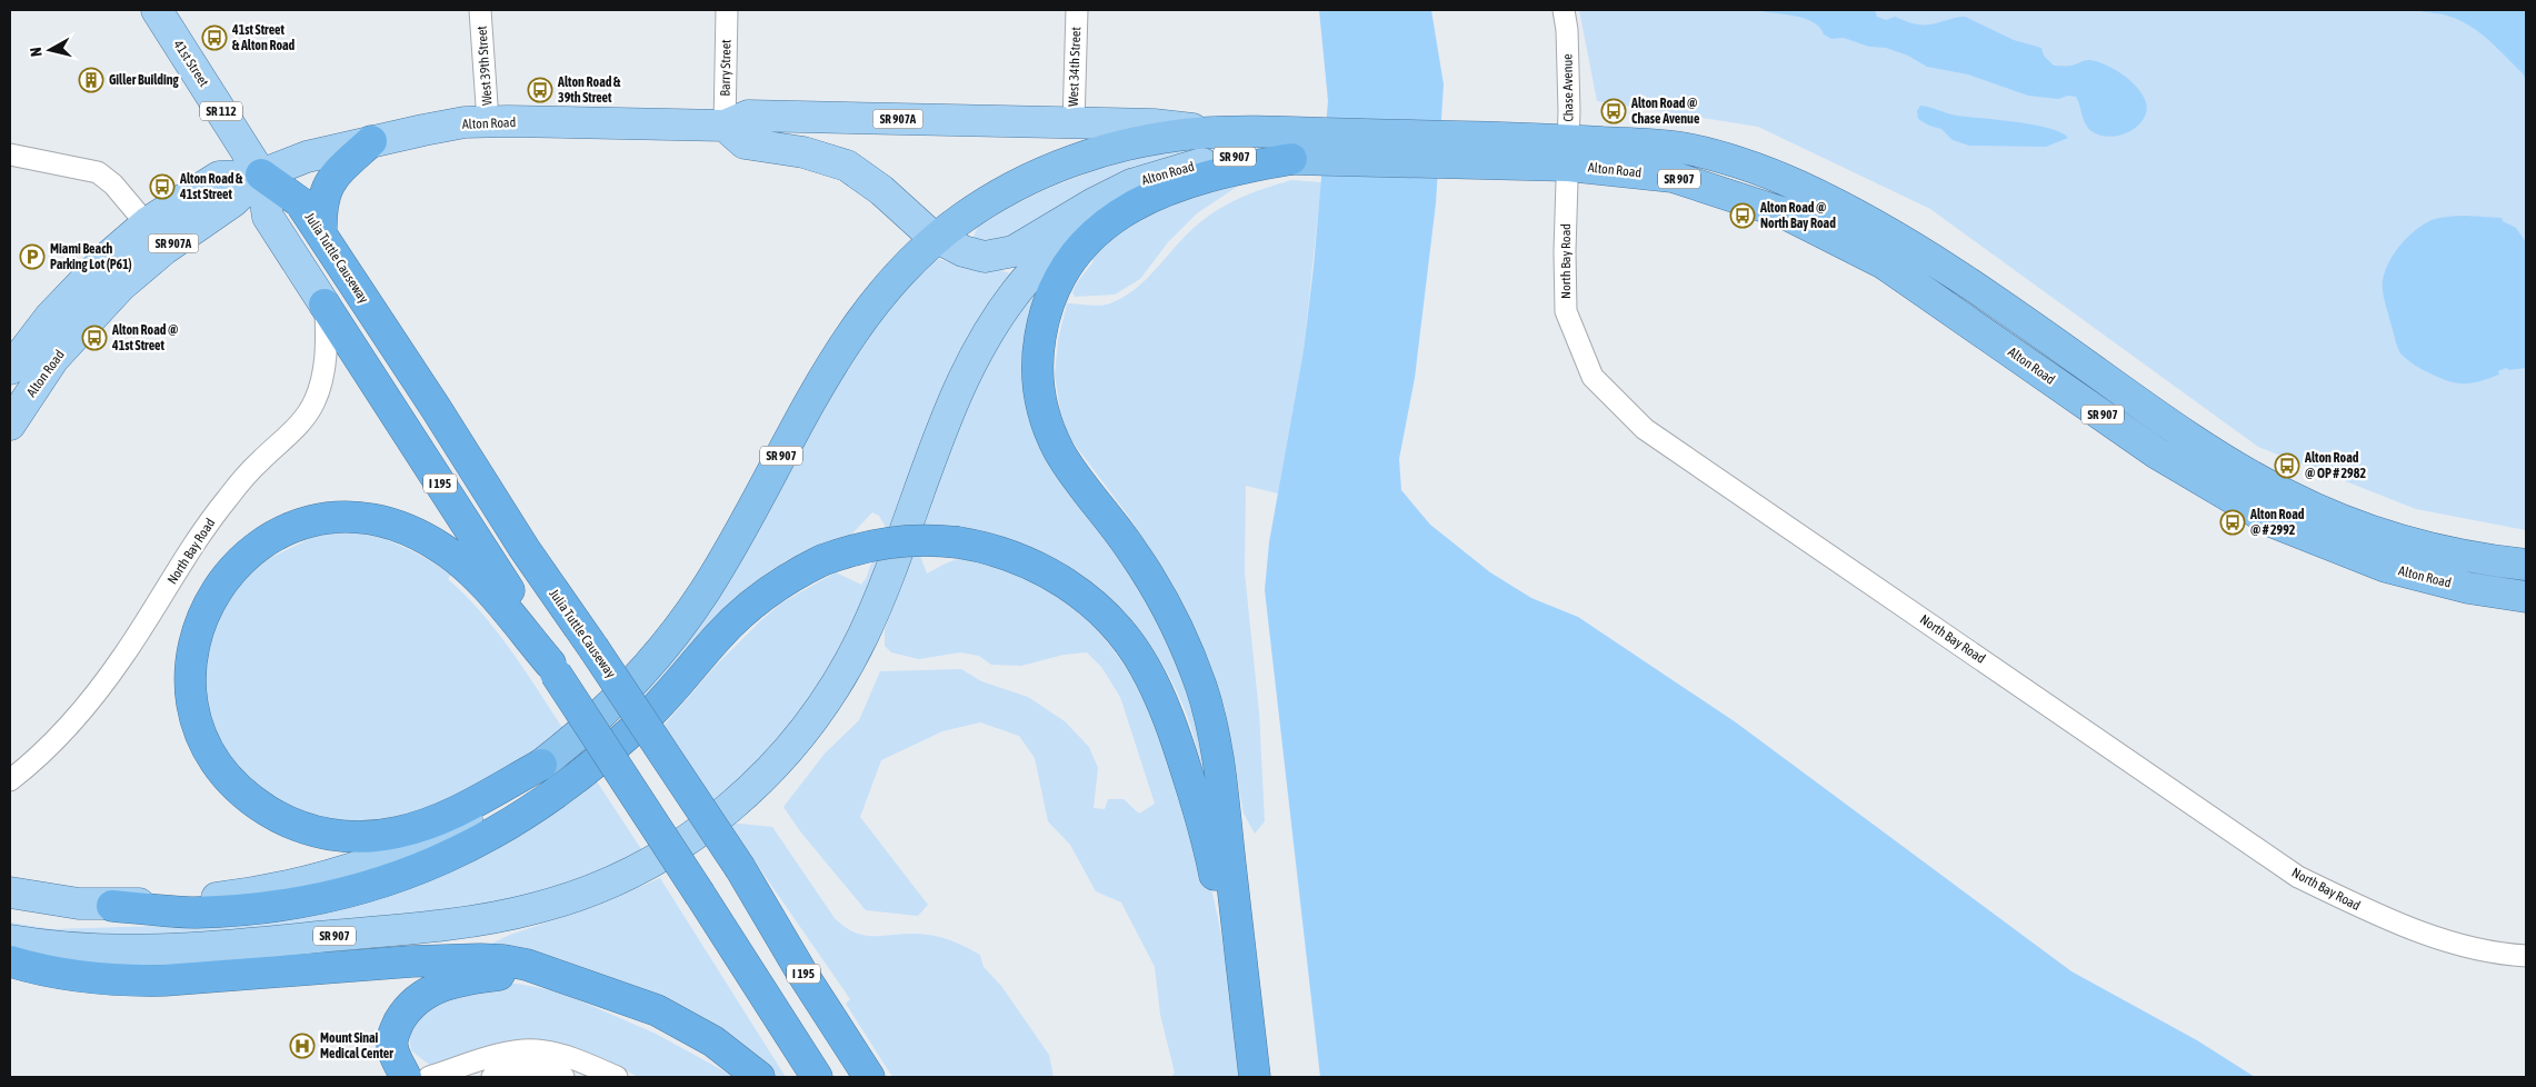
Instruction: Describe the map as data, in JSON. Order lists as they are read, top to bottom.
{
  "streets": {
    "highway": [
      "Alton Road",
      "SR 907",
      "Julia Tuttle Causeway",
      "I 195"
    ],
    "main road": ["41st Street", "SR 112", "SR 907A"],
    "street": [
      "West 39th Street",
      "West 34th Street",
      "Barry Street",
      "Chase Avenue",
      "North Bay Road"
    ]
  },
  "crossings": [
    ["41st Street", "Alton Road"],
    ["41st Street", "Julia Tuttle Causeway"],
    ["41st Street", "I 195"],
    ["West 39th Street", "Alton Road"],
    ["West 34th Street", "Alton Road"],
    ["Barry Street", "Alton Road"],
    ["Chase Avenue", "Alton Road"],
    ["Chase Avenue", "North Bay Road"],
    ["Alton Road", "SR 907"],
    ["Alton Road", "Julia Tuttle Causeway"],
    ["Alton Road", "North Bay Road"],
    ["Alton Road", "I 195"],
    ["Julia Tuttle Causeway", "I 195"],
    ["North Bay Road", "I 195"]
  ],
  "places": {
    "bus stop": [
      "41st Street & Alton Road",
      "Alton Road & 39th Street",
      "Alton Road @ Chase Avenue",
      "Alton Road & 41st Street",
      "Alton Road @ North Bay Road",
      "Alton Road @ 41st Street",
      "Alton Road @ OP # 2982",
      "Alton Road @ # 2992"
    ],
    "building": ["Giller Building"],
    "parking": ["Miami Beach Parking Lot (P61)"],
    "hospital": ["Mount Sinai Medical Center"]
  },
  "north": "left"
}
